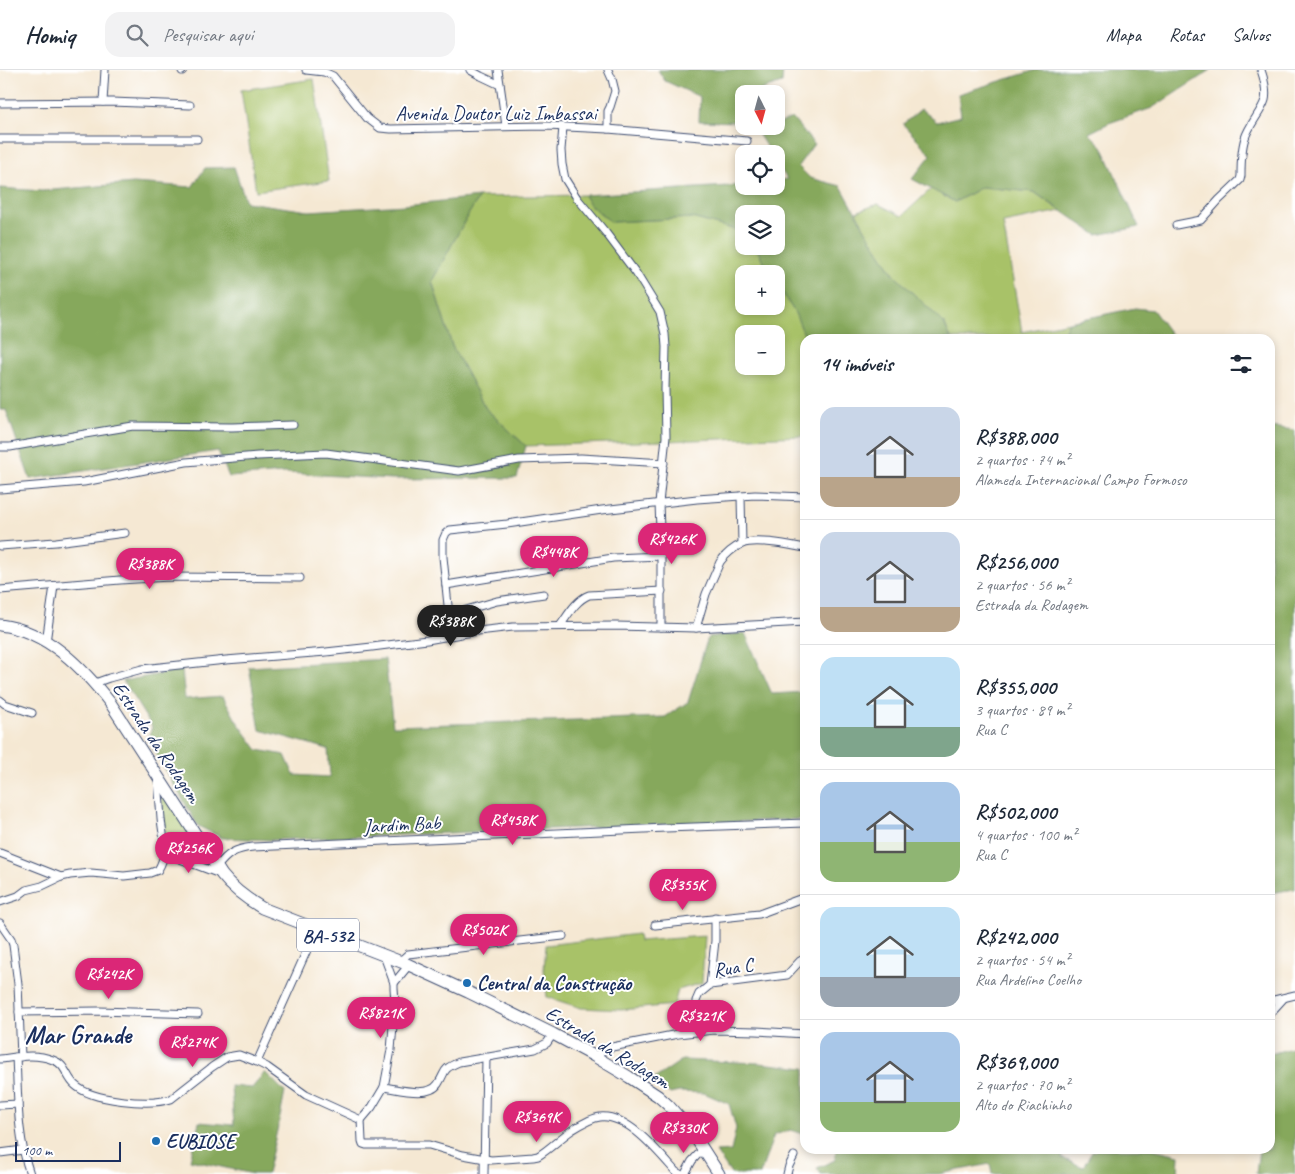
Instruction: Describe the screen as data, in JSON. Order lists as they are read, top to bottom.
{
  "streets": {
    "main road": ["Estrada da Rodagem", "BA-532"],
    "street": ["Avenida Doutor Luiz Imbassai", "Jardim Bab", "Rua C"]
  },
  "crossings": [
    ["Estrada da Rodagem", "Jardim Bab"]
  ],
  "districts": ["Mar Grande"],
  "places": ["Central da Construção", "EUBIOSE"],
  "scale_bar": "100 m",
  "north": "bottom",
  "page": {
    "header": "Homiq",
    "search": "Pesquisar aqui",
    "nav": ["Mapa", "Rotas", "Salvos"],
    "map_buttons": ["+", "−"],
    "heading": "14 imóveis",
    "list": [
      {
        "name": "R$388,000",
        "note": "2 quartos · 74 m² · Alameda Internacional Campo Formoso"
      },
      {
        "name": "R$256,000",
        "note": "2 quartos · 56 m² · Estrada da Rodagem"
      },
      {
        "name": "R$355,000",
        "note": "3 quartos · 89 m² · Rua C"
      },
      {
        "name": "R$502,000",
        "note": "4 quartos · 100 m² · Rua C"
      },
      {
        "name": "R$242,000",
        "note": "2 quartos · 54 m² · Rua Ardelino Coelho"
      },
      {
        "name": "R$369,000",
        "note": "2 quartos · 70 m² · Alto do Riachinho"
      }
    ],
    "price": [
      "R$426K",
      "R$448K",
      "R$388K",
      "R$388K",
      "R$458K",
      "R$256K",
      "R$355K",
      "R$502K",
      "R$242K",
      "R$821K",
      "R$321K",
      "R$274K",
      "R$369K",
      "R$330K"
    ],
    "scale": "100 m"
  }
}
